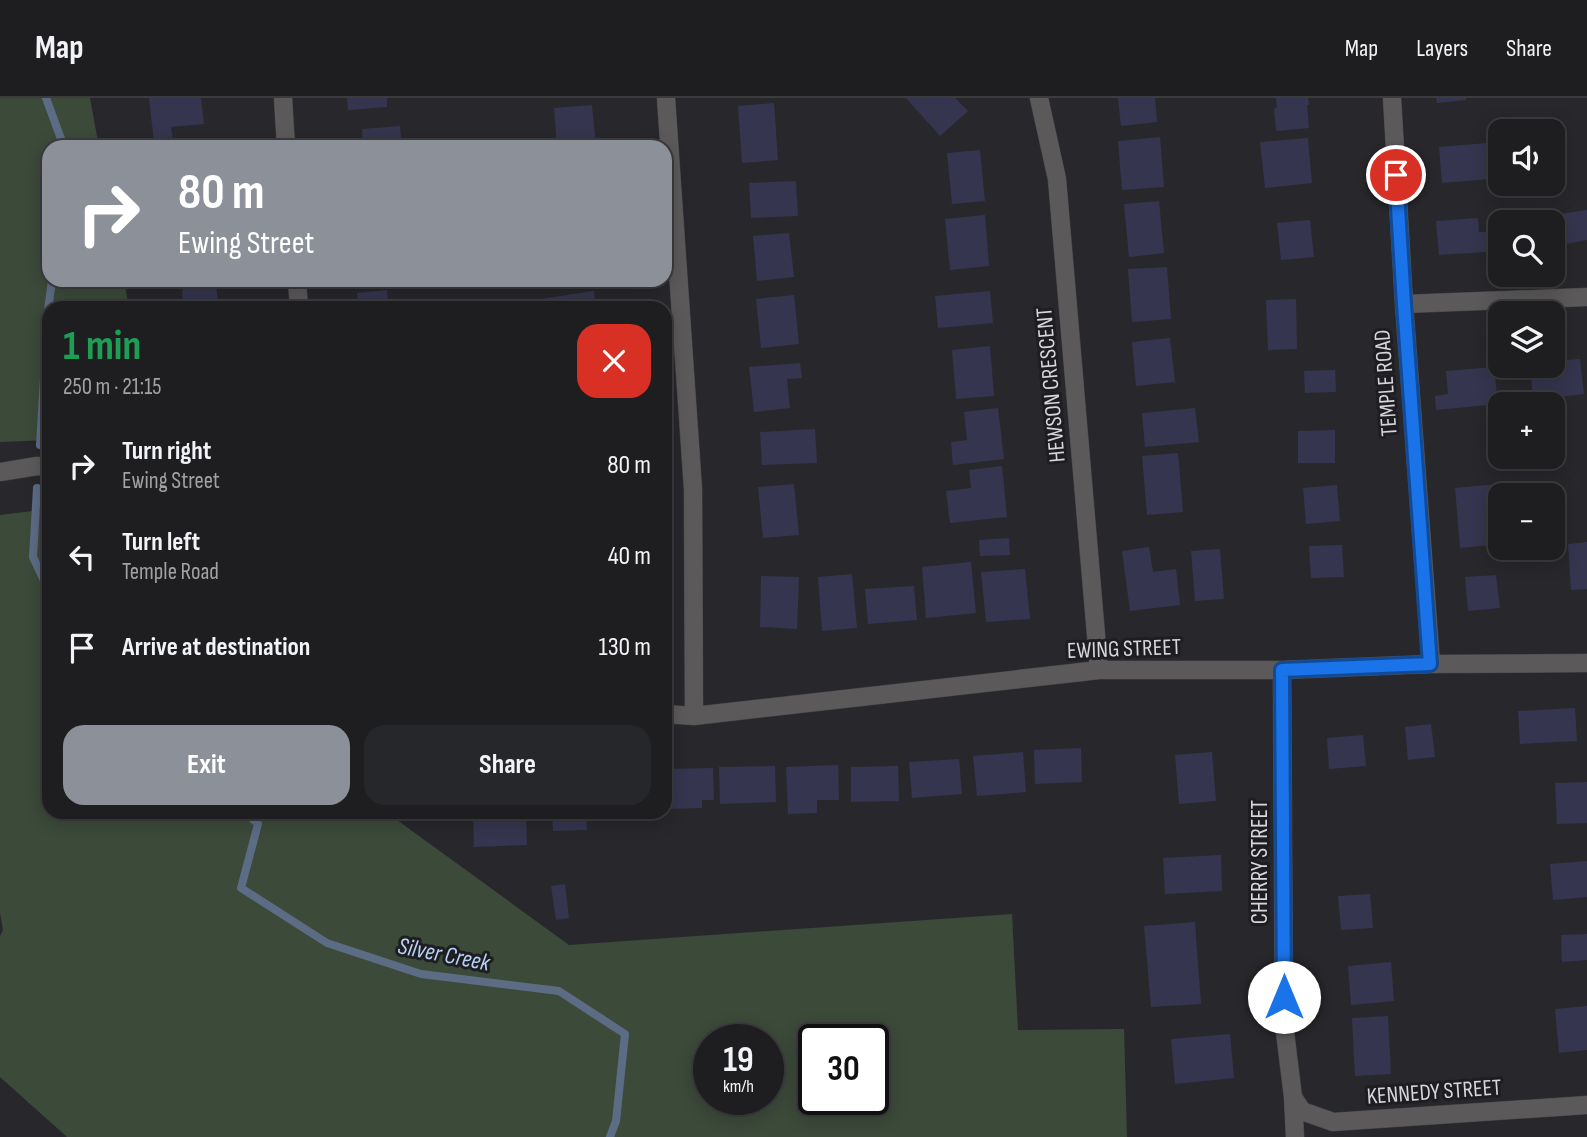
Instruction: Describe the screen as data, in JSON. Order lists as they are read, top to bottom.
{
  "streets": {
    "street": [
      "TEMPLE ROAD",
      "HEWSON CRESCENT",
      "EWING STREET",
      "CHERRY STREET",
      "KENNEDY STREET"
    ]
  },
  "crossings": [
    ["TEMPLE ROAD", "EWING STREET"],
    ["HEWSON CRESCENT", "EWING STREET"],
    ["EWING STREET", "CHERRY STREET"],
    ["CHERRY STREET", "KENNEDY STREET"]
  ],
  "water": ["Silver Creek"],
  "page": {
    "header": "Map",
    "nav": ["Map", "Layers", "Share"],
    "map_buttons": ["+", "−"],
    "turn": ["80 m", "Ewing Street"],
    "heading": ["1 min", "250 m · 21:15"],
    "list": [
      {
        "name": "Turn right",
        "note": "Ewing Street",
        "value": "80 m"
      },
      {
        "name": "Turn left",
        "note": "Temple Road",
        "value": "40 m"
      },
      {
        "name": "Arrive at destination",
        "value": "130 m"
      }
    ],
    "buttons": ["Exit", "Share"],
    "speed": "19 km/h",
    "limit": "30"
  }
}
